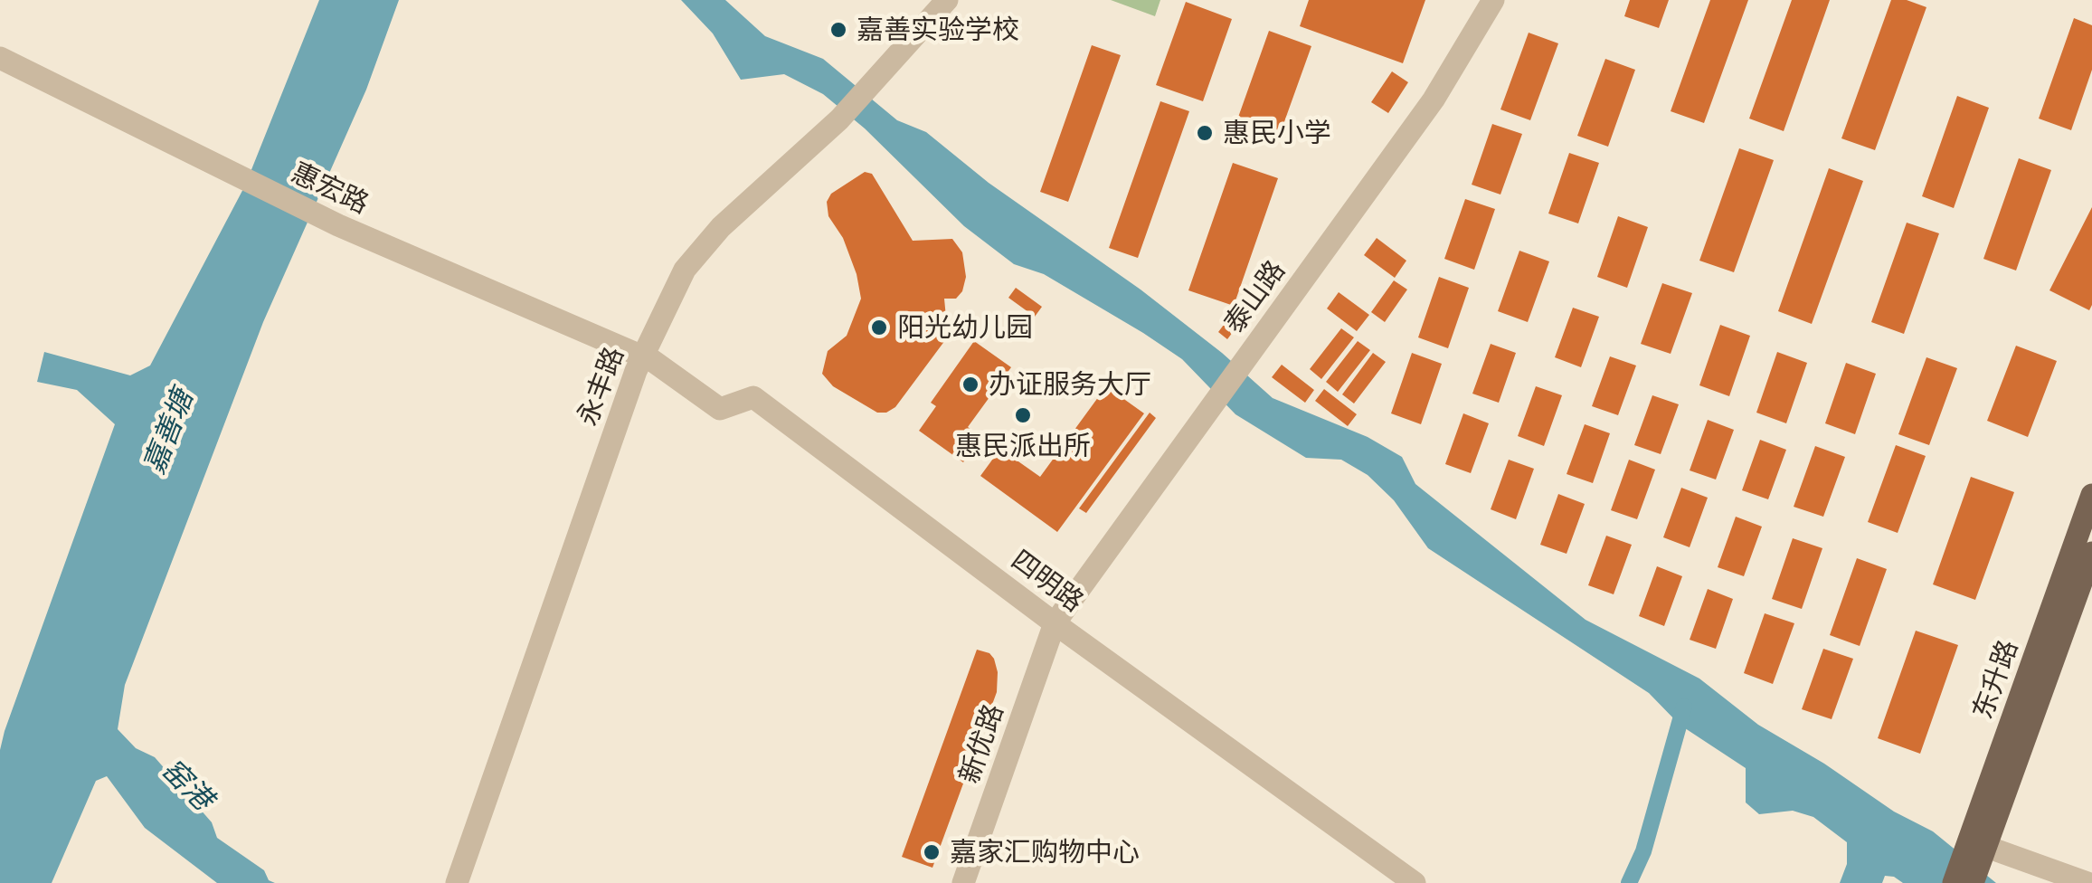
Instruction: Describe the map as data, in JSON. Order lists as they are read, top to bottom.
{
  "streets": {
    "main road": ["东升路"],
    "street": [
      "惠宏路",
      "泰山路",
      "永丰路",
      "四明路",
      "新优路"
    ]
  },
  "crossings": [
    ["惠宏路", "永丰路"],
    ["惠宏路", "四明路"],
    ["泰山路", "四明路"],
    ["泰山路", "新优路"],
    ["永丰路", "四明路"],
    ["四明路", "新优路"]
  ],
  "water": ["嘉善塘", "窑港"],
  "places": [
    "嘉善实验学校",
    "惠民小学",
    "阳光幼儿园",
    "办证服务大厅",
    "惠民派出所",
    "嘉家汇购物中心"
  ]
}
